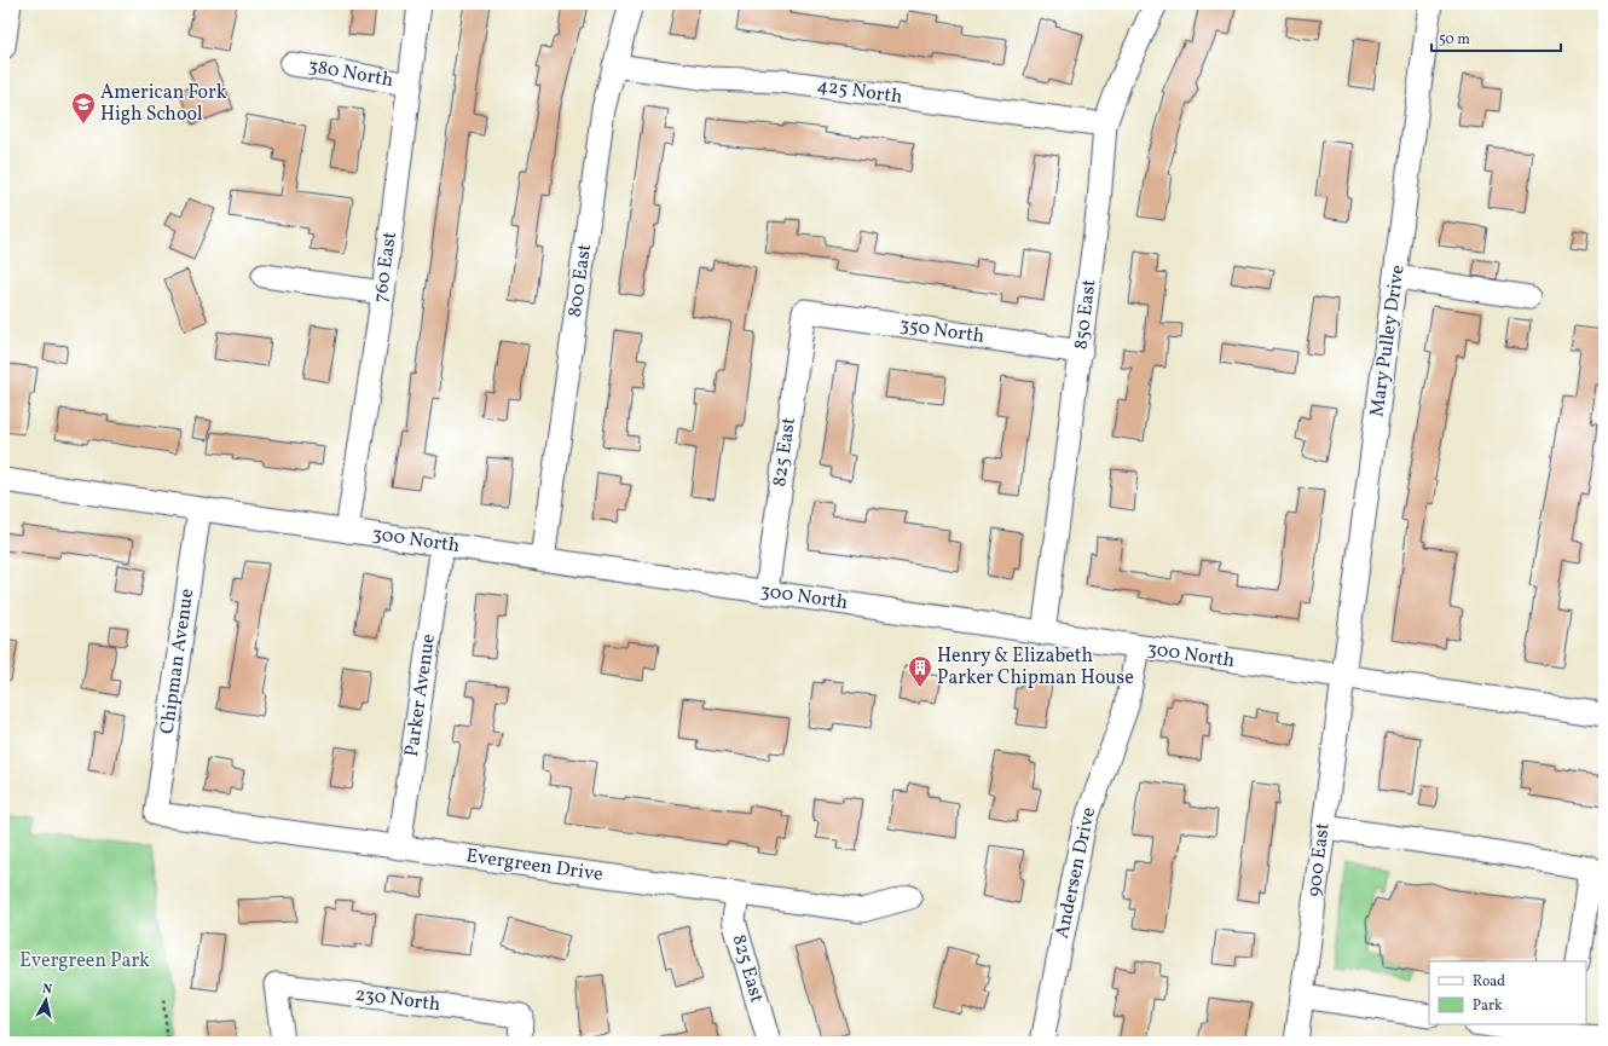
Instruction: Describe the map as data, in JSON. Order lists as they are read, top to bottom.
{
  "streets": {
    "street": [
      "380 North",
      "425 North",
      "760 East",
      "800 East",
      "850 East",
      "350 North",
      "Mary Pulley Drive",
      "825 East",
      "300 North",
      "Chipman Avenue",
      "Parker Avenue",
      "900 East",
      "Evergreen Drive",
      "Andersen Drive",
      "230 North"
    ]
  },
  "crossings": [
    ["380 North", "760 East"],
    ["425 North", "800 East"],
    ["425 North", "850 East"],
    ["760 East", "300 North"],
    ["800 East", "300 North"],
    ["850 East", "350 North"],
    ["850 East", "300 North"],
    ["350 North", "825 East"],
    ["Mary Pulley Drive", "300 North"],
    ["Mary Pulley Drive", "900 East"],
    ["825 East", "300 North"],
    ["825 East", "Evergreen Drive"],
    ["300 North", "Chipman Avenue"],
    ["300 North", "Parker Avenue"],
    ["300 North", "900 East"],
    ["300 North", "Andersen Drive"],
    ["Chipman Avenue", "Evergreen Drive"],
    ["Parker Avenue", "Evergreen Drive"]
  ],
  "parks": ["Evergreen Park"],
  "places": {
    "school or university": ["American Fork High School"],
    "building": ["Henry & Elizabeth Parker Chipman House"]
  },
  "legend": ["Road", "Park"],
  "scale_bar": "50 m",
  "north": "top"
}
